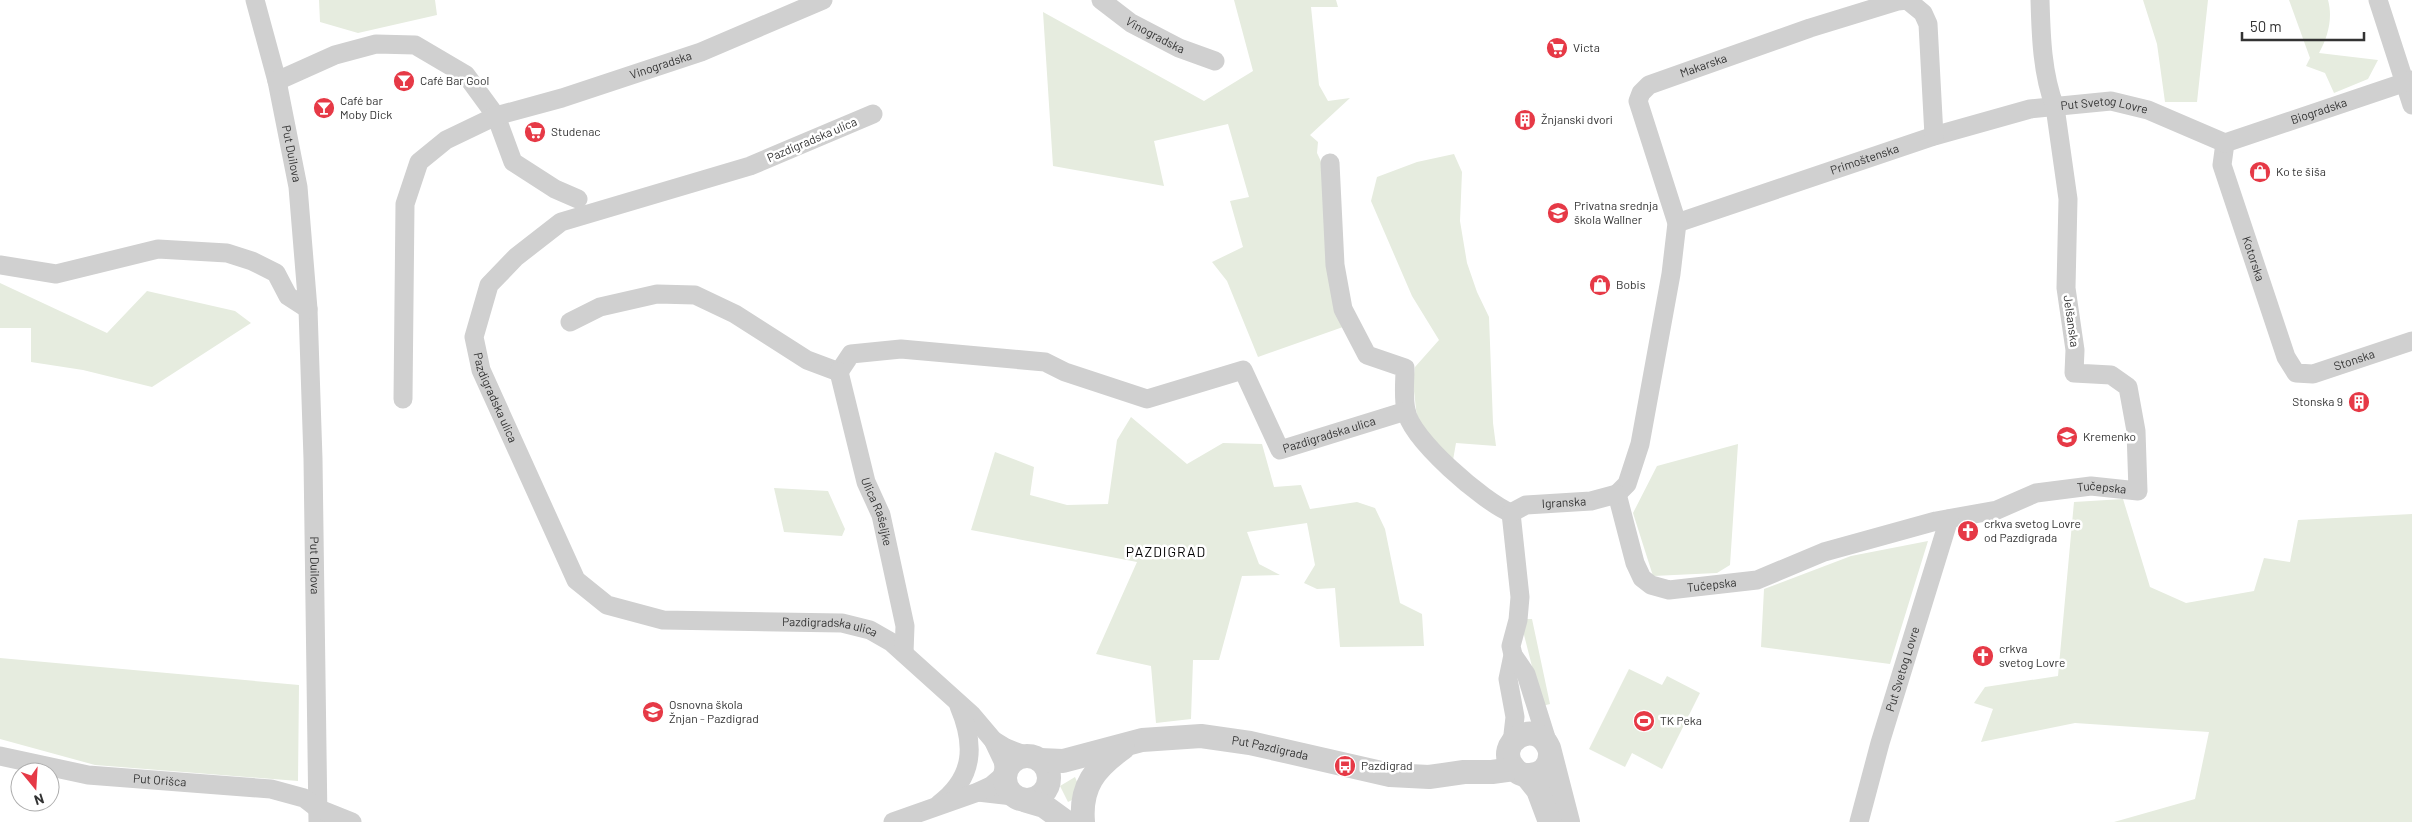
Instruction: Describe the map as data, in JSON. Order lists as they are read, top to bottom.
{
  "streets": {
    "street": [
      "Vinogradska",
      "Makarska",
      "Put Svetog Lovre",
      "Biogradska",
      "Pazdigradska ulica",
      "Put Duilova",
      "Primoštenska",
      "Kotorska",
      "Jelšanska",
      "Stonska",
      "Tučepska",
      "Igranska",
      "Ulica Rašeljke",
      "Put Pazdigrada",
      "Put Orišca"
    ]
  },
  "crossings": [
    ["Makarska", "Primoštenska"],
    ["Put Svetog Lovre", "Biogradska"],
    ["Put Svetog Lovre", "Primoštenska"],
    ["Put Svetog Lovre", "Kotorska"],
    ["Put Svetog Lovre", "Jelšanska"],
    ["Put Svetog Lovre", "Tučepska"],
    ["Biogradska", "Kotorska"],
    ["Pazdigradska ulica", "Ulica Rašeljke"],
    ["Pazdigradska ulica", "Put Pazdigrada"],
    ["Put Duilova", "Put Orišca"],
    ["Primoštenska", "Jelšanska"],
    ["Kotorska", "Stonska"],
    ["Jelšanska", "Tučepska"],
    ["Tučepska", "Igranska"],
    ["Ulica Rašeljke", "Put Pazdigrada"]
  ],
  "districts": ["PAZDIGRAD"],
  "places": {
    "supermarket": ["Victa", "Studenac"],
    "bar": ["Café Bar Gool", "Café bar Moby Dick"],
    "building": ["Žnjanski dvori", "Stonska 9"],
    "shop": ["Ko te šiša", "Bobis"],
    "school or university": ["Privatna srednja škola Wallner", "Kremenko", "Osnovna škola Žnjan - Pazdigrad"],
    "church": ["crkva svetog Lovre od Pazdigrada", "crkva svetog Lovre"],
    "sports": ["TK Peka"],
    "bus stop": ["Pazdigrad"]
  },
  "scale_bar": "50 m",
  "north": "bottom"
}
